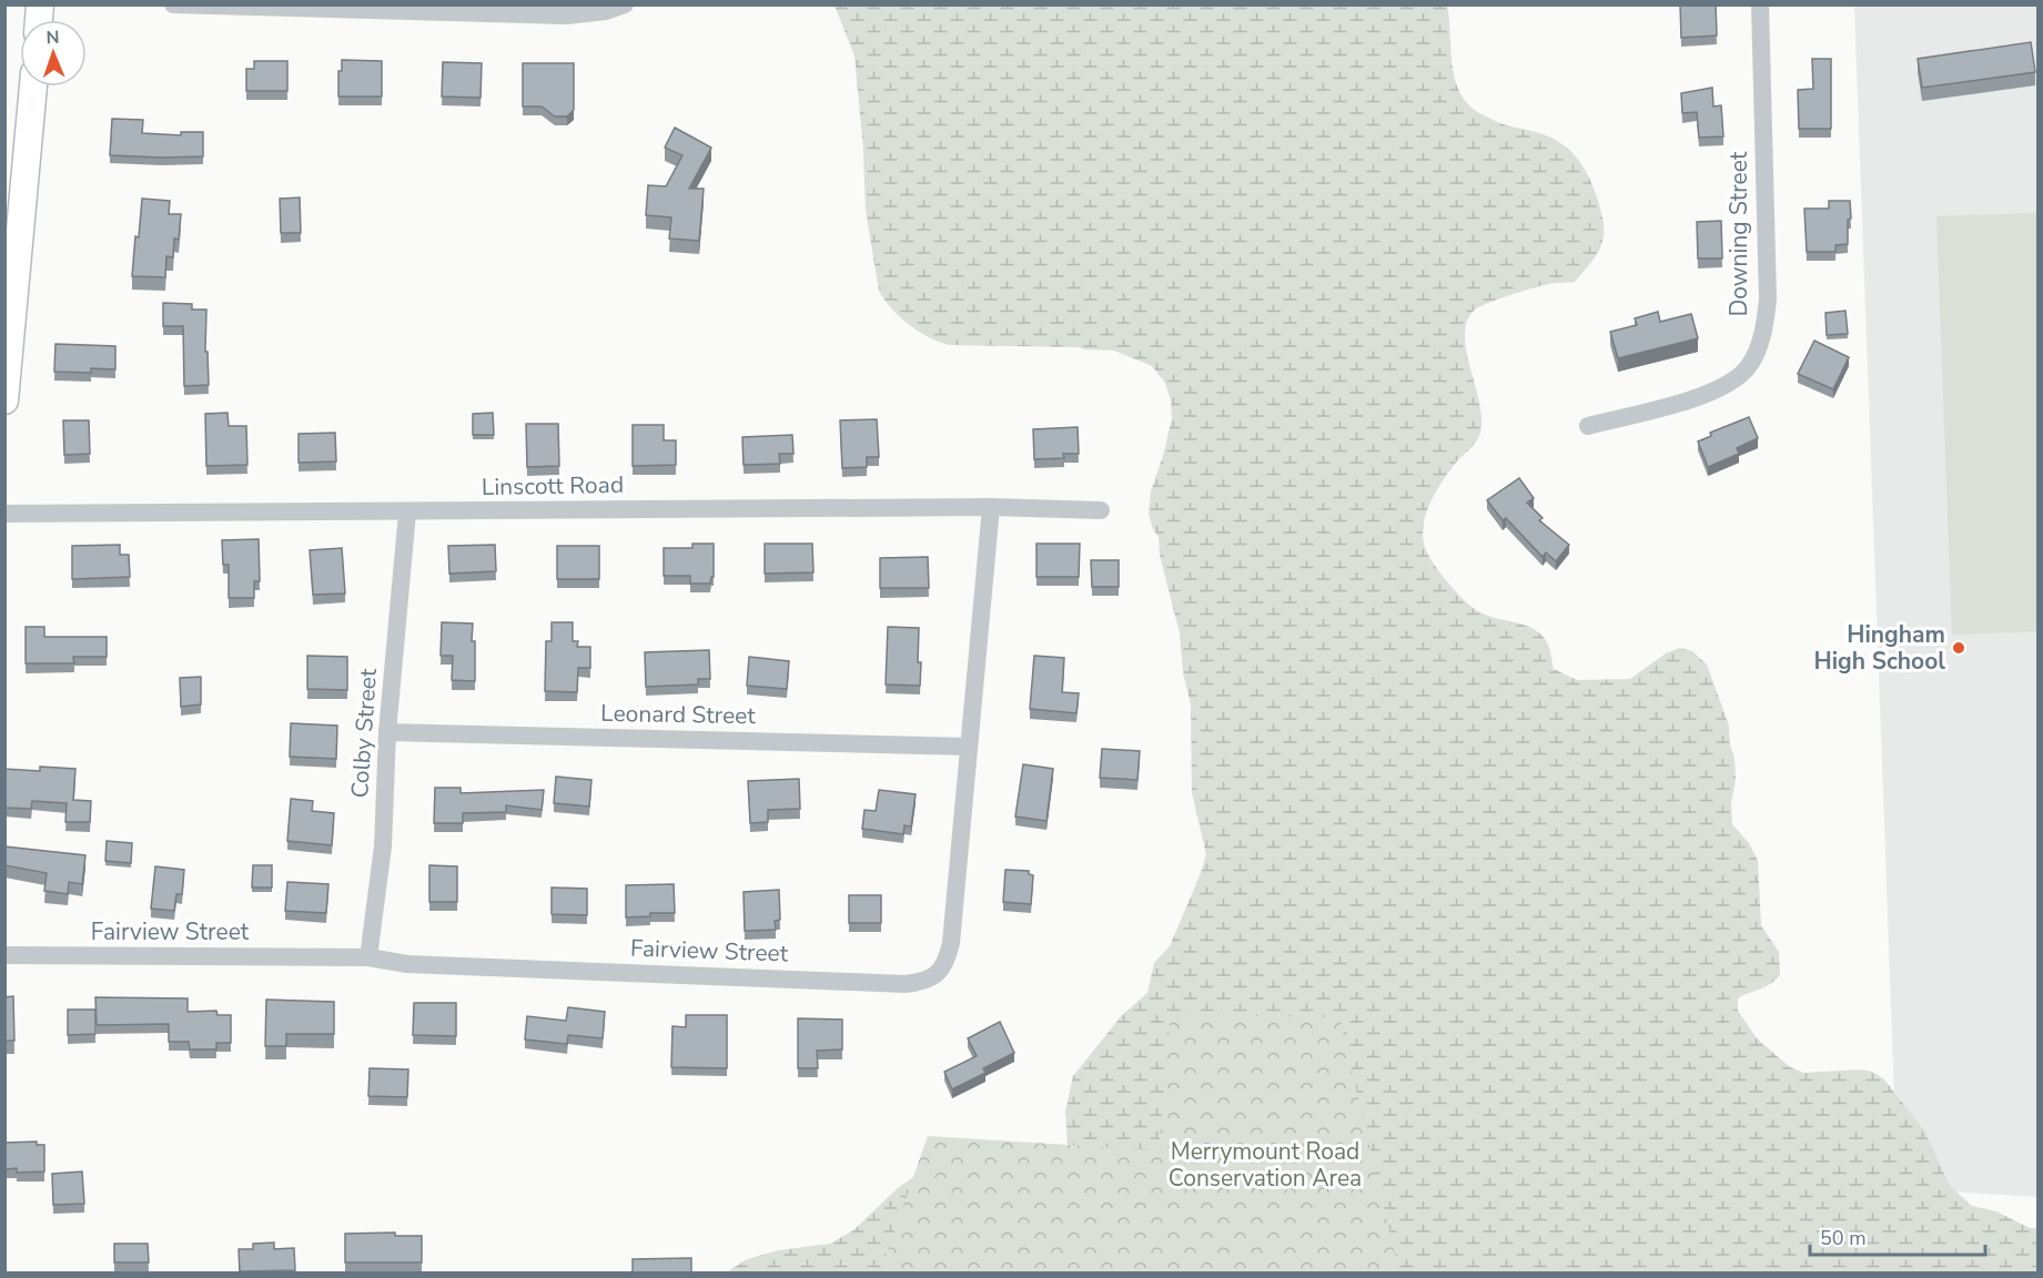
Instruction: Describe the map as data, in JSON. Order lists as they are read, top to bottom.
{
  "streets": {
    "street": [
      "Downing Street",
      "Linscott Road",
      "Leonard Street",
      "Colby Street",
      "Fairview Street"
    ]
  },
  "crossings": [
    ["Linscott Road", "Colby Street"],
    ["Linscott Road", "Fairview Street"],
    ["Leonard Street", "Colby Street"],
    ["Leonard Street", "Fairview Street"],
    ["Colby Street", "Fairview Street"]
  ],
  "parks": ["Merrymount Road Conservation Area"],
  "places": ["Hingham High School"],
  "scale_bar": "50 m",
  "north": "top"
}
